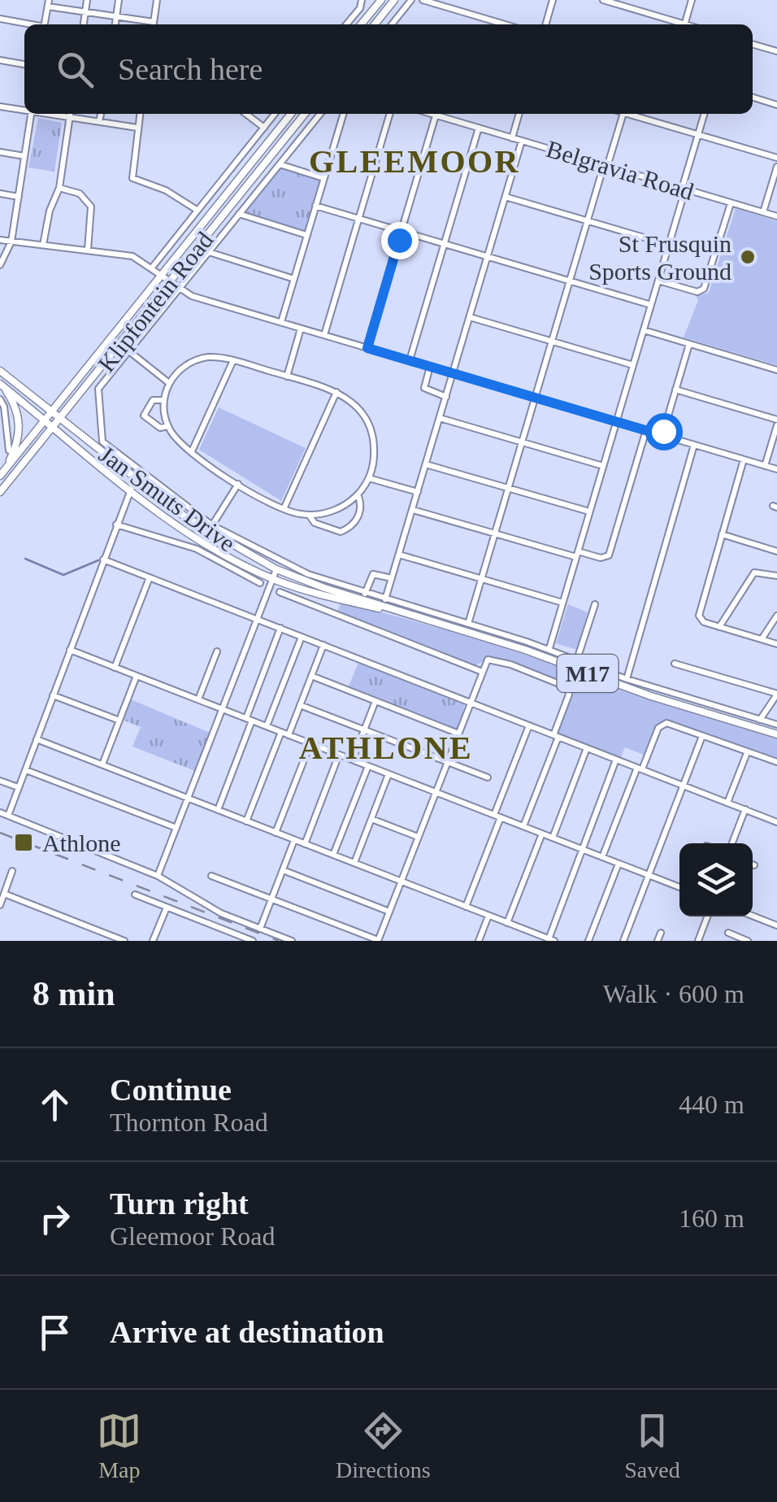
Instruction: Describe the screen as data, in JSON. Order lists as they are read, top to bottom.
{
  "streets": {
    "main road": ["Klipfontein Road", "Jan Smuts Drive", "M17"],
    "street": ["Belgravia Road"]
  },
  "crossings": [
    ["Klipfontein Road", "Jan Smuts Drive"]
  ],
  "districts": ["GLEEMOOR", "ATHLONE"],
  "places": {
    "other": ["St Frusquin Sports Ground"],
    "transit": ["Athlone"]
  },
  "page": {
    "search": "Search here",
    "heading": ["8 min", "Walk · 600 m"],
    "list": [
      ["Continue", "Thornton Road", "440 m"],
      ["Turn right", "Gleemoor Road", "160 m"],
      "Arrive at destination"
    ],
    "nav": ["Map", "Directions", "Saved"]
  }
}
